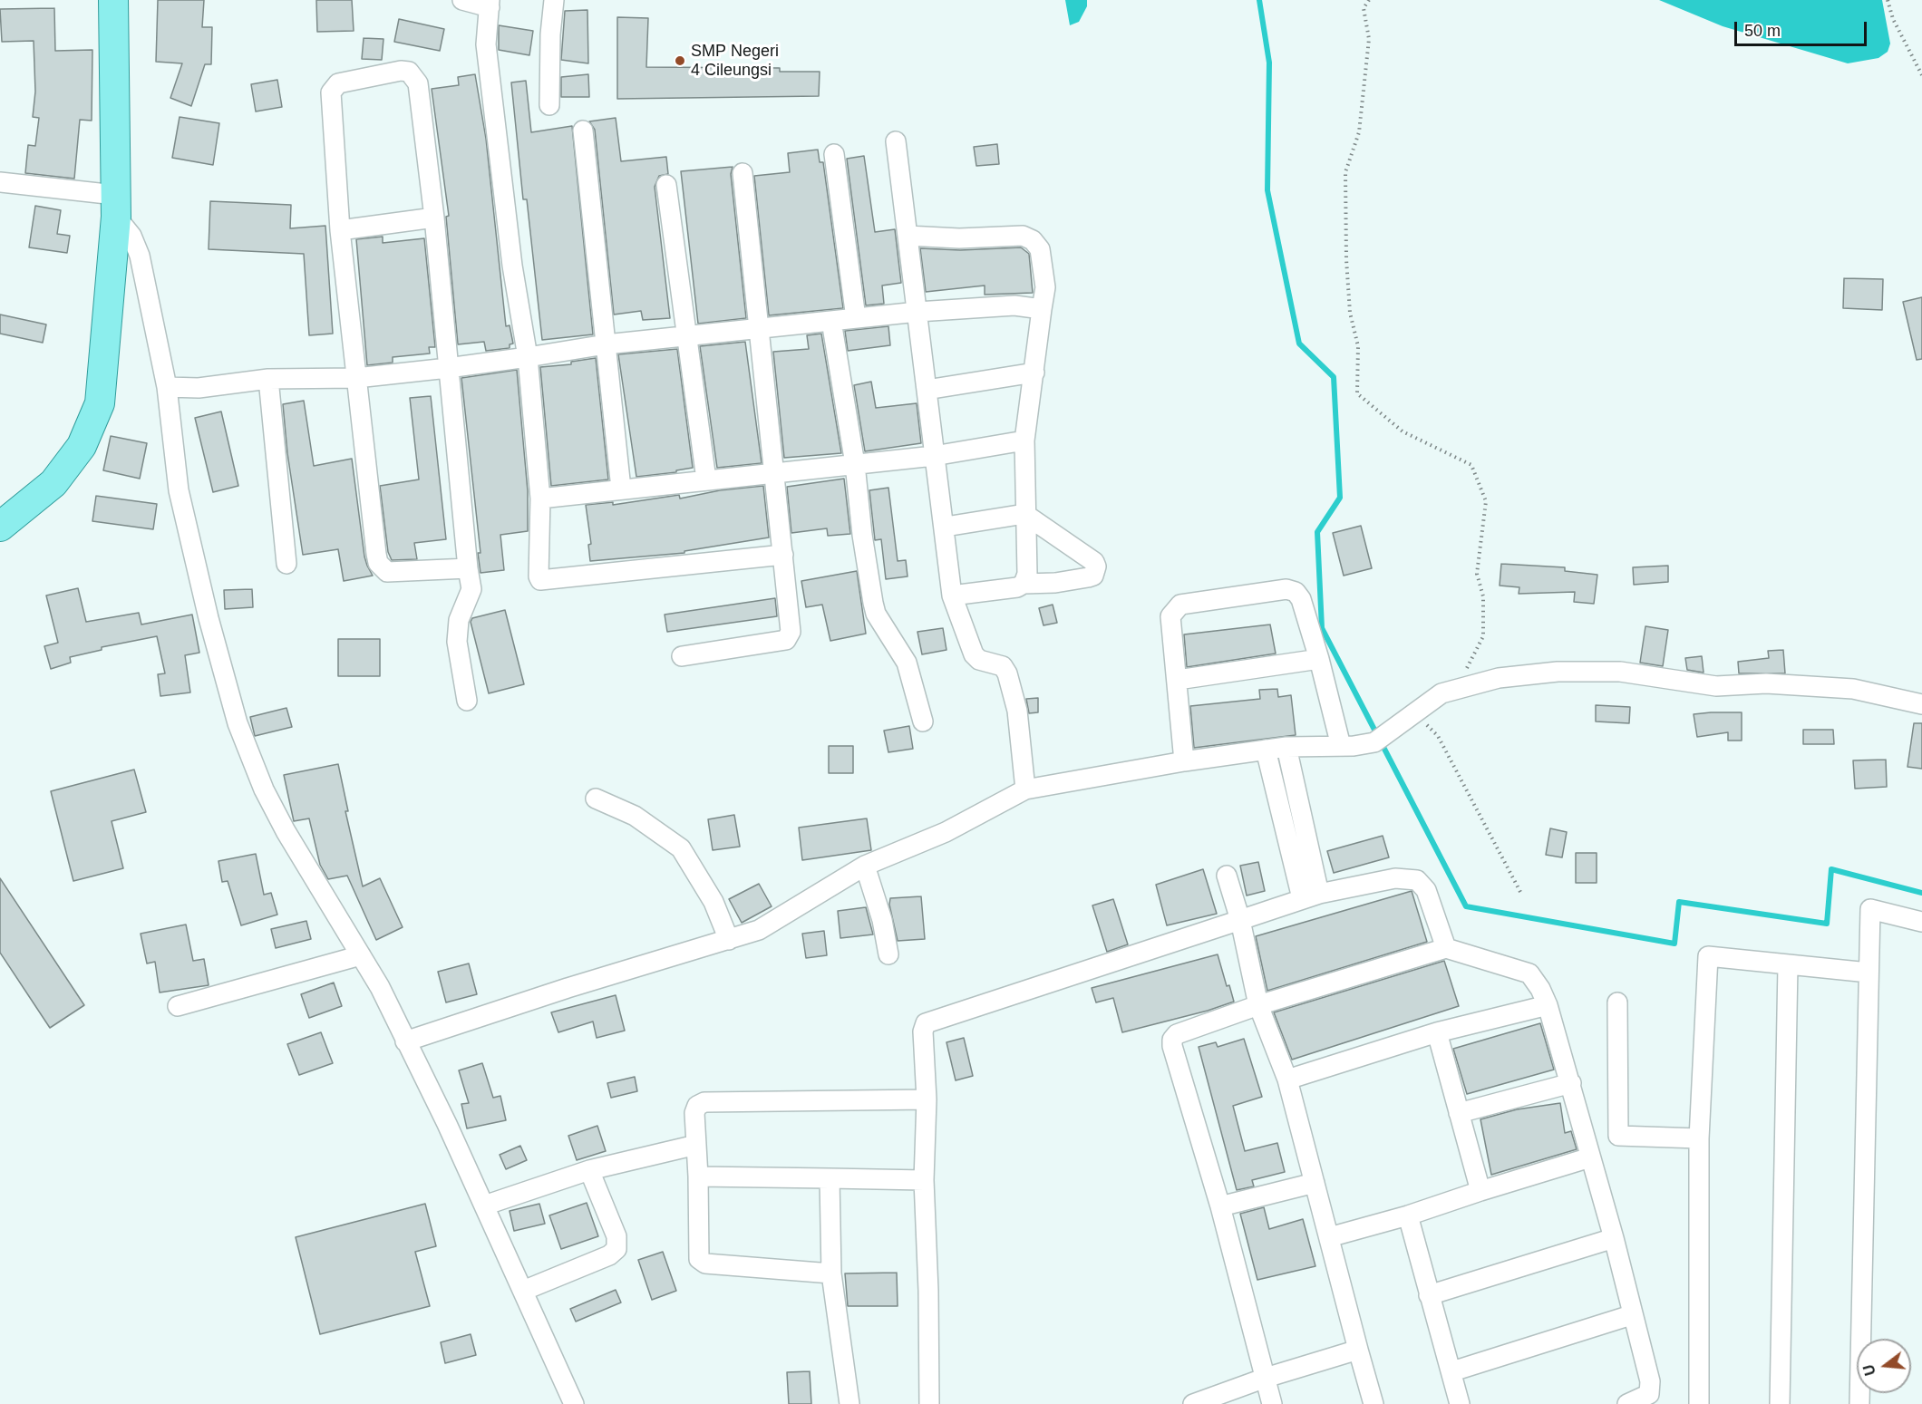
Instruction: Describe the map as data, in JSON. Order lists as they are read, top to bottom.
{
  "places": ["SMP Negeri 4 Cileungsi"],
  "scale_bar": "50 m",
  "north": "left"
}
